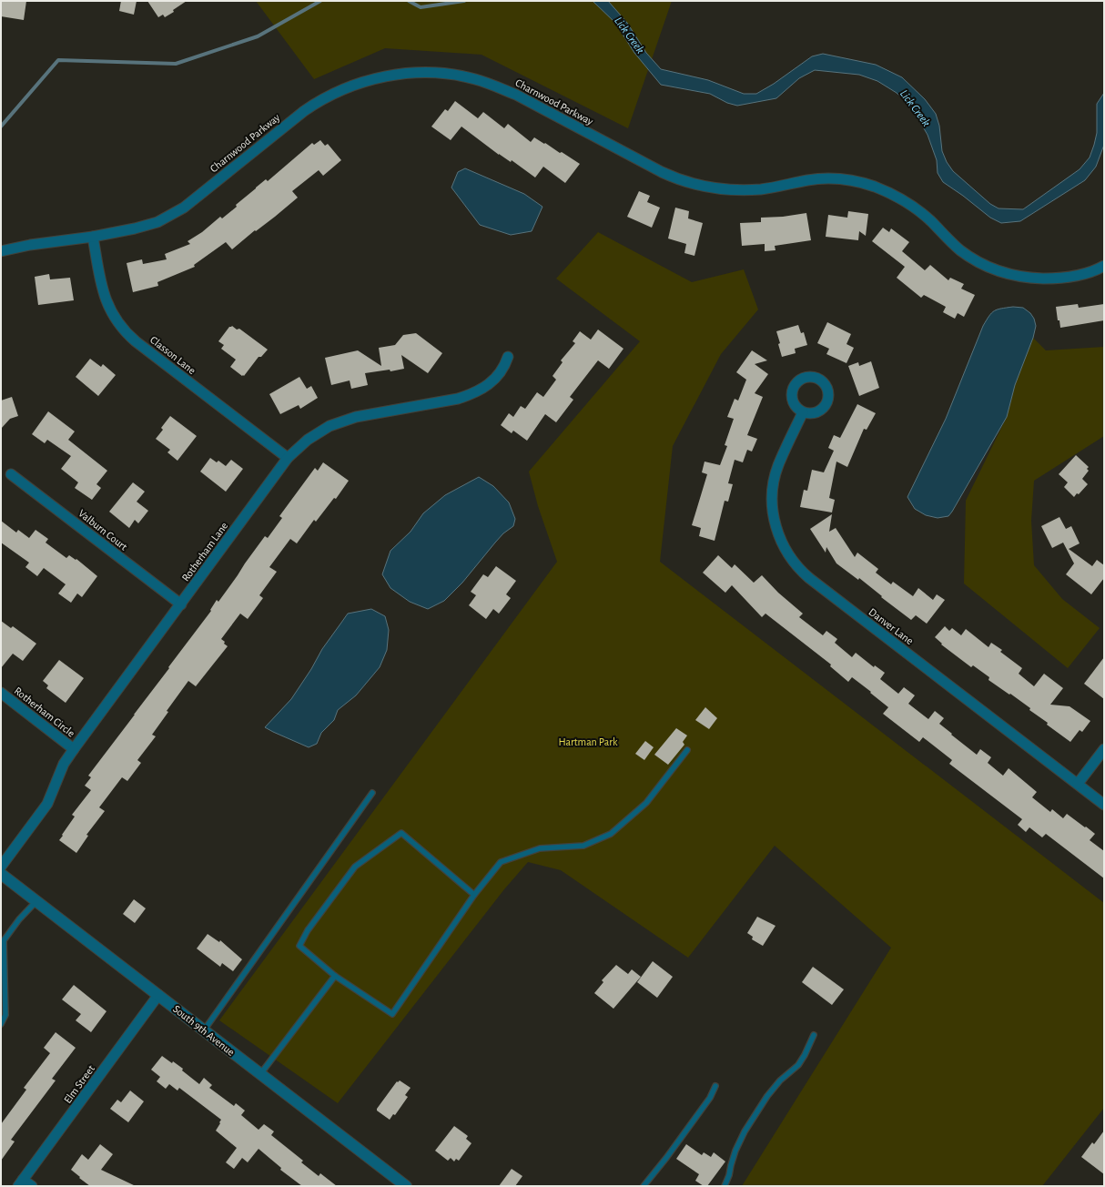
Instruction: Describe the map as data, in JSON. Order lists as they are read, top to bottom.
{
  "streets": {
    "street": [
      "Charnwood Parkway",
      "Classon Lane",
      "Valburn Court",
      "Rotherham Lane",
      "Danver Lane",
      "Rotherham Circle",
      "South 9th Avenue",
      "Elm Street"
    ]
  },
  "crossings": [
    ["Charnwood Parkway", "Classon Lane"],
    ["Classon Lane", "Rotherham Lane"],
    ["Valburn Court", "Rotherham Lane"],
    ["Rotherham Lane", "Rotherham Circle"],
    ["South 9th Avenue", "Elm Street"]
  ],
  "water": ["Lick Creek"],
  "parks": ["Hartman Park"]
}
